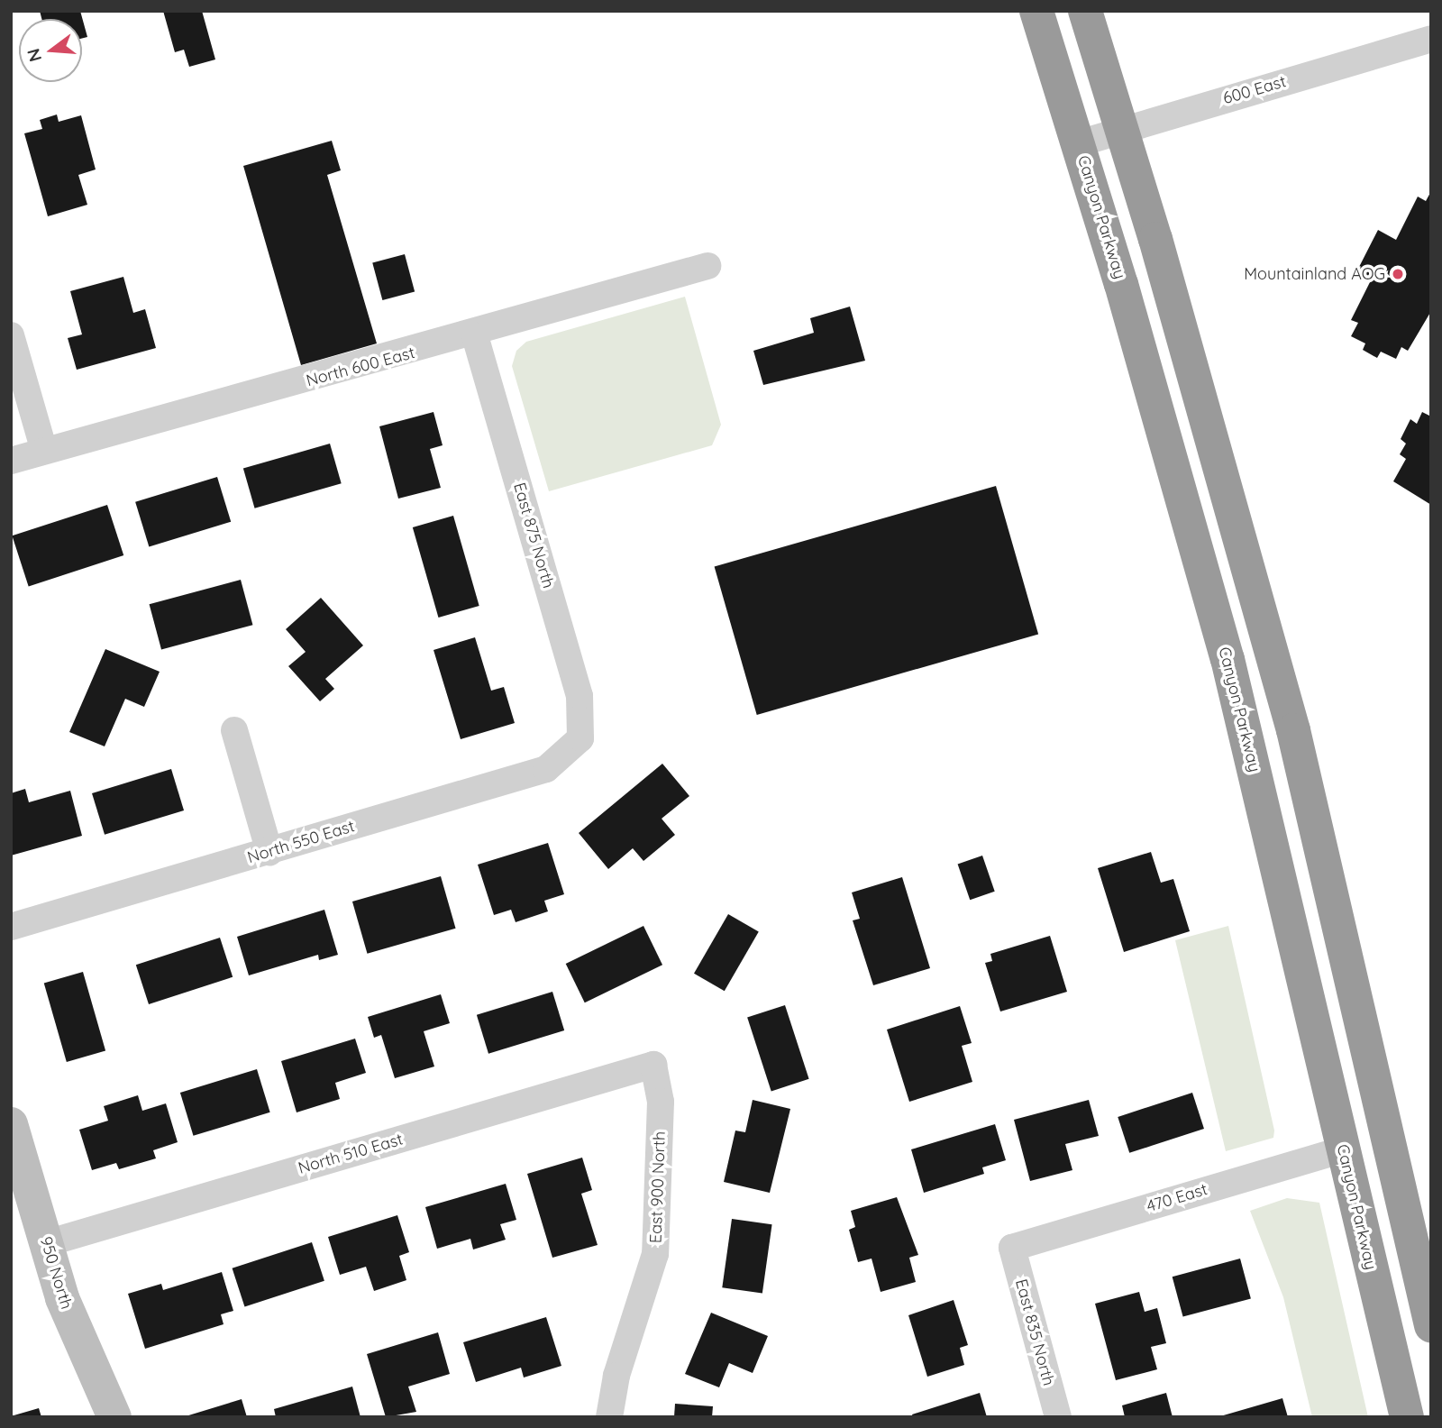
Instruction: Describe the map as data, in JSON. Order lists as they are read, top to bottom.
{
  "streets": {
    "highway": ["Canyon Parkway"],
    "street": [
      "600 East",
      "North 600 East",
      "East 875 North",
      "North 550 East",
      "North 510 East",
      "East 900 North",
      "470 East",
      "950 North",
      "East 835 North"
    ]
  },
  "crossings": [
    ["600 East", "Canyon Parkway"],
    ["Canyon Parkway", "470 East"],
    ["North 600 East", "East 875 North"],
    ["East 875 North", "North 550 East"],
    ["North 510 East", "East 900 North"],
    ["North 510 East", "950 North"],
    ["470 East", "East 835 North"]
  ],
  "places": ["Mountainland AOG"],
  "north": "left"
}
